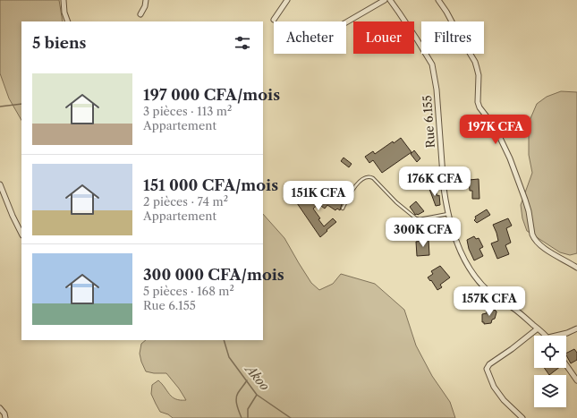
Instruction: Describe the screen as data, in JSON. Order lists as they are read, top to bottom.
{
  "streets": {
    "street": ["Rue 6.155"]
  },
  "water": ["Akoo"],
  "page": {
    "chip": ["Acheter", "Louer", "Filtres"],
    "heading": "5 biens",
    "list": [
      {
        "name": "197 000 CFA/mois",
        "note": "3 pièces · 113 m² · Appartement"
      },
      {
        "name": "151 000 CFA/mois",
        "note": "2 pièces · 74 m² · Appartement"
      },
      {
        "name": "300 000 CFA/mois",
        "note": "5 pièces · 168 m² · Rue 6.155"
      }
    ],
    "price": [
      "197K CFA",
      "176K CFA",
      "151K CFA",
      "300K CFA",
      "157K CFA"
    ]
  }
}
